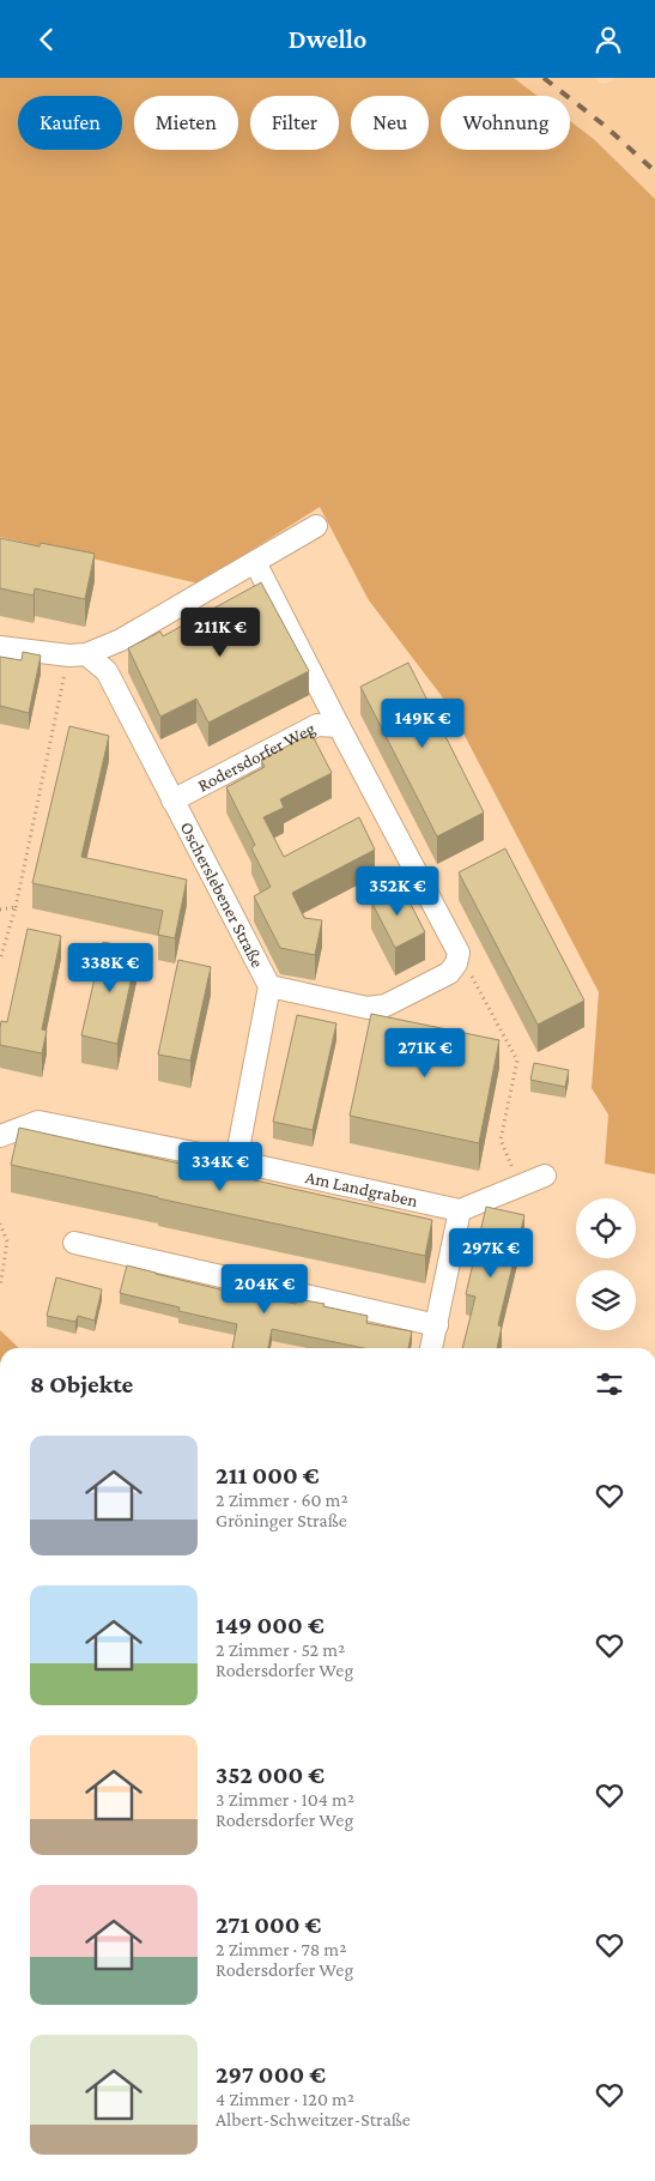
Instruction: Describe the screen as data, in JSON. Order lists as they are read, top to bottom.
{
  "streets": {
    "street": ["Rodersdorfer Weg", "Oscherslebener Straße", "Am Landgraben"]
  },
  "crossings": [
    ["Rodersdorfer Weg", "Oscherslebener Straße"],
    ["Oscherslebener Straße", "Am Landgraben"]
  ],
  "page": {
    "header": "Dwello",
    "chip": [
      "Kaufen",
      "Mieten",
      "Filter",
      "Neu",
      "Wohnung"
    ],
    "price": [
      "211K €",
      "149K €",
      "352K €",
      "338K €",
      "271K €",
      "334K €",
      "297K €",
      "204K €"
    ],
    "heading": "8 Objekte",
    "list": [
      {
        "name": "211 000 €",
        "note": "2 Zimmer · 60 m² · Gröninger Straße"
      },
      {
        "name": "149 000 €",
        "note": "2 Zimmer · 52 m² · Rodersdorfer Weg"
      },
      {
        "name": "352 000 €",
        "note": "3 Zimmer · 104 m² · Rodersdorfer Weg"
      },
      {
        "name": "271 000 €",
        "note": "2 Zimmer · 78 m² · Rodersdorfer Weg"
      },
      {
        "name": "297 000 €",
        "note": "4 Zimmer · 120 m² · Albert-Schweitzer-Straße"
      }
    ]
  }
}
